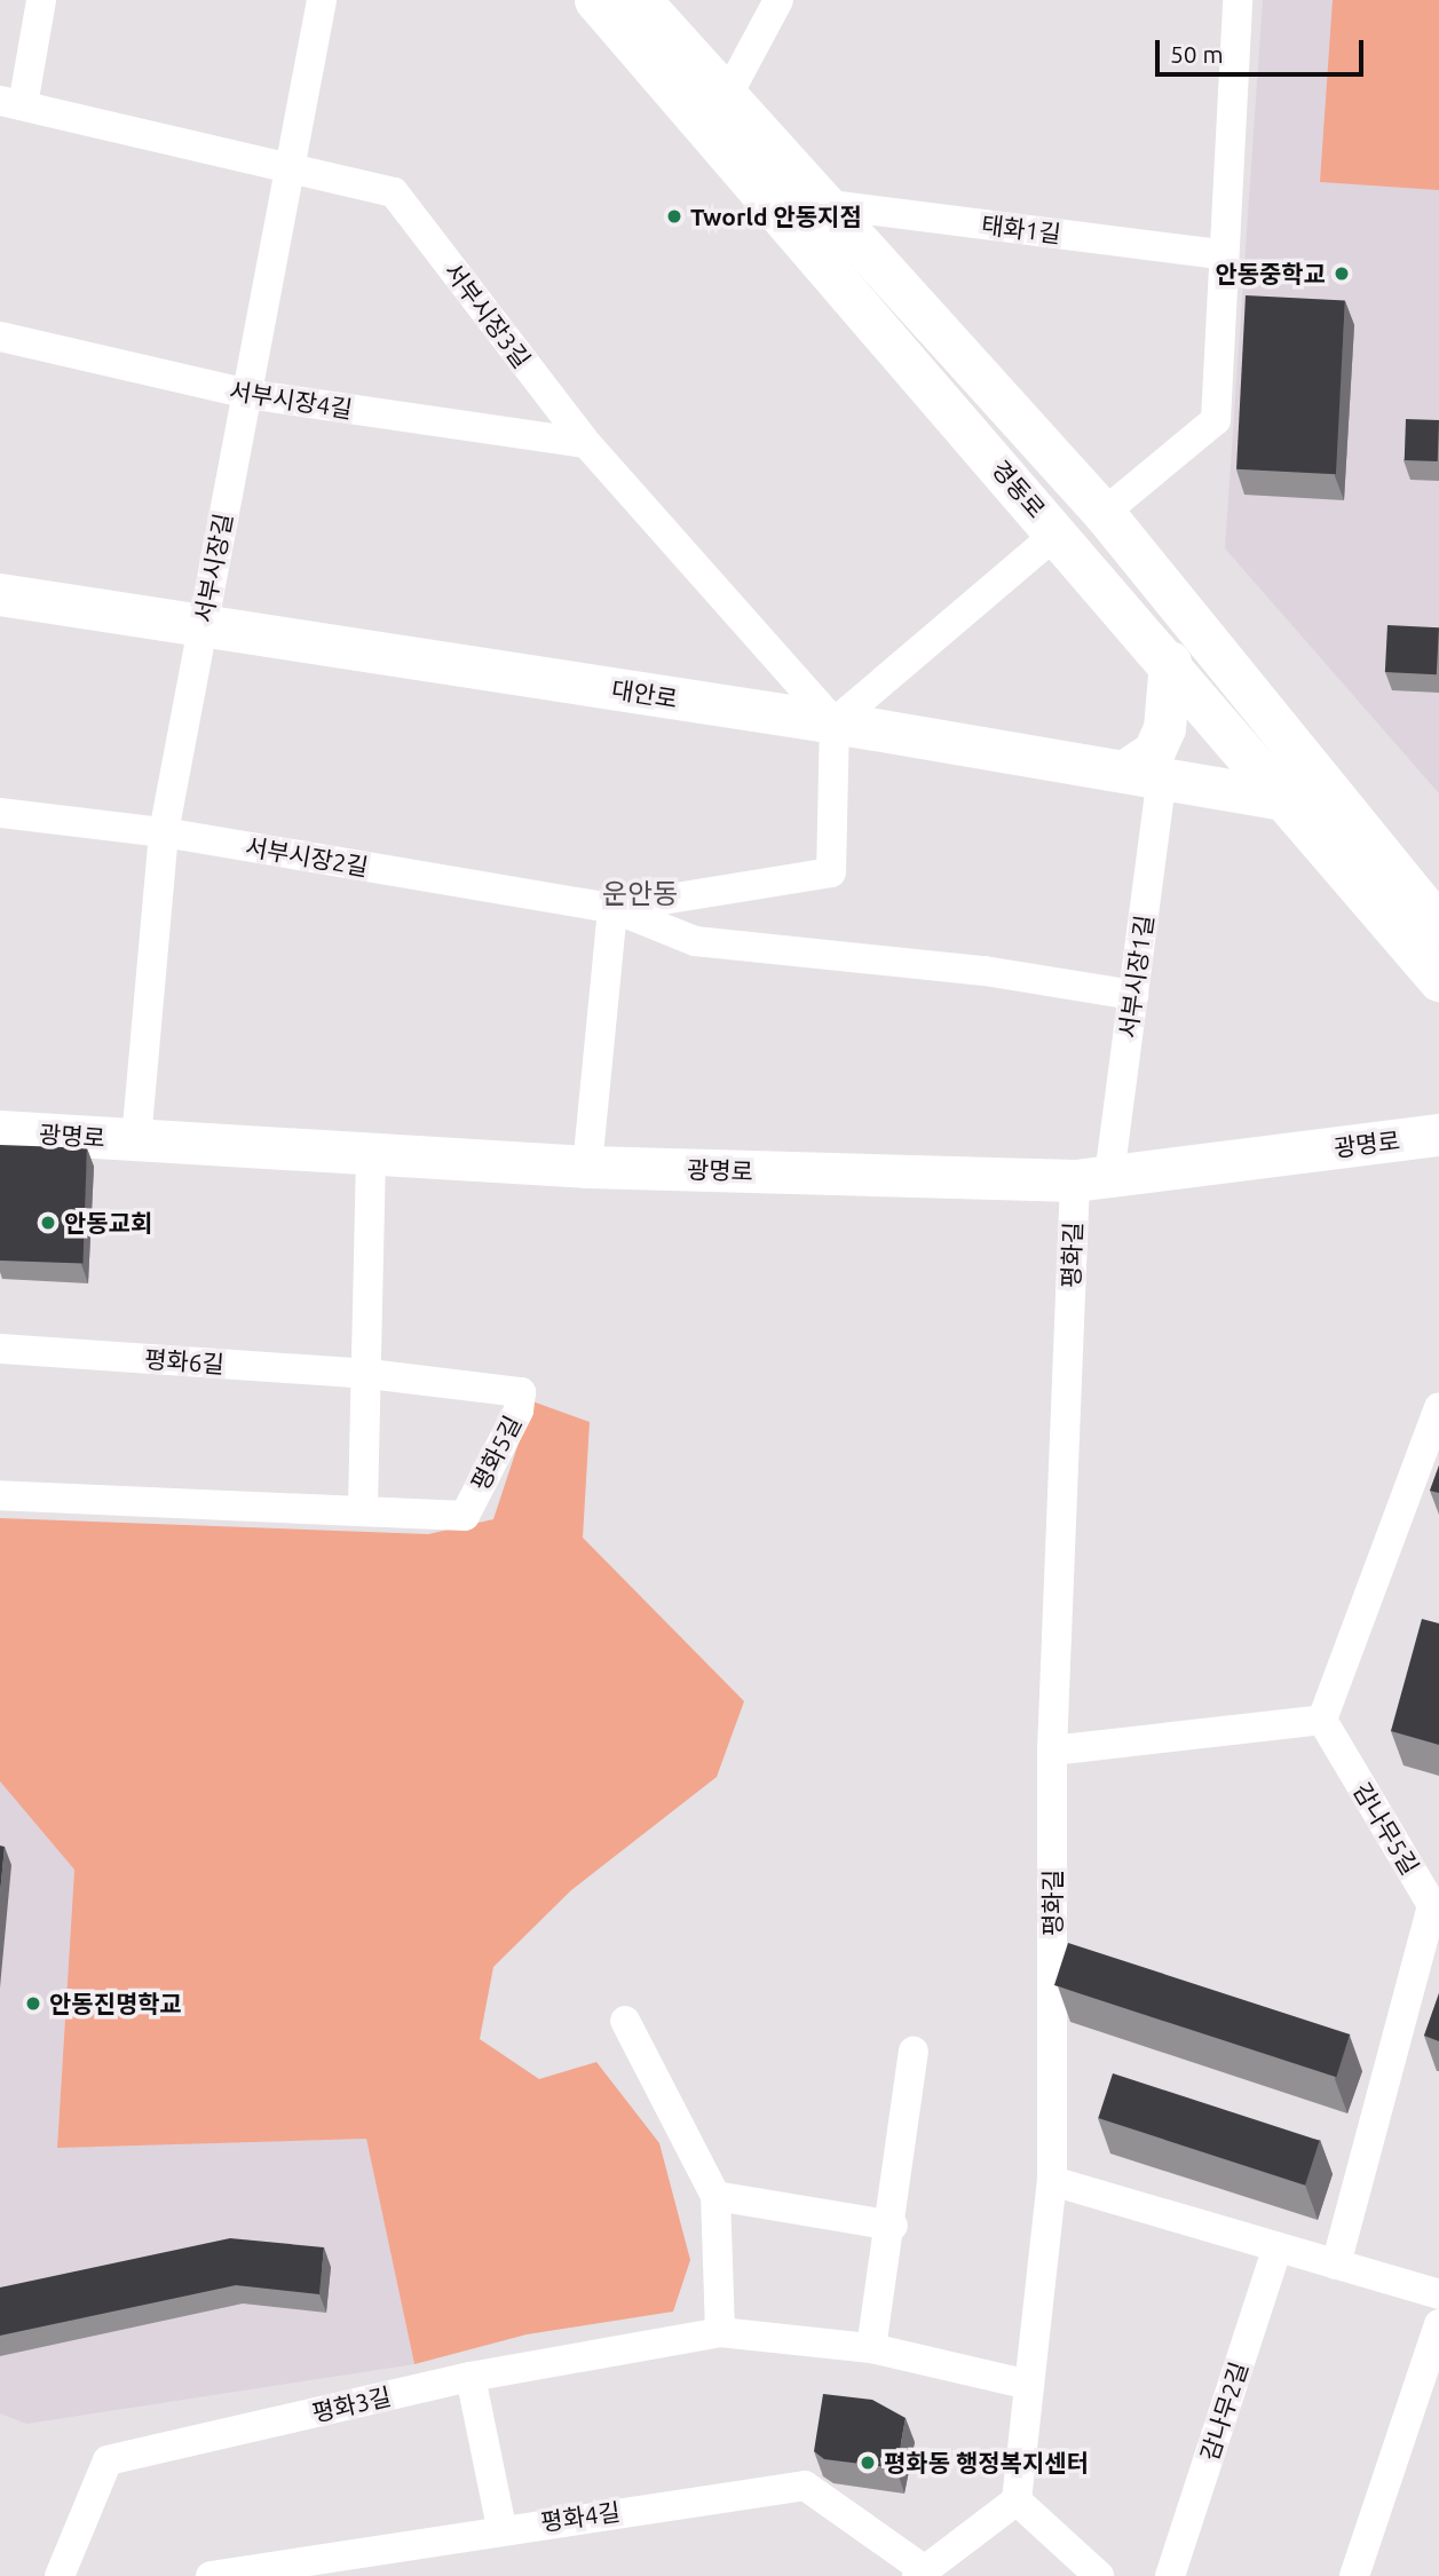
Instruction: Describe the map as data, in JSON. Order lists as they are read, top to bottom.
{
  "streets": {
    "street": [
      "태화1길",
      "서부시장3길",
      "서부시장4길",
      "경동로",
      "서부시장길",
      "대안로",
      "서부시장2길",
      "서부시장1길",
      "광명로",
      "평화길",
      "평화6길",
      "평화5길",
      "감나무5길",
      "평화3길",
      "감나무2길",
      "평화4길"
    ]
  },
  "crossings": [
    ["태화1길", "경동로"],
    ["서부시장3길", "서부시장4길"],
    ["서부시장3길", "서부시장길"],
    ["서부시장3길", "대안로"],
    ["서부시장3길", "서부시장2길"],
    ["서부시장4길", "서부시장길"],
    ["경동로", "대안로"],
    ["서부시장길", "대안로"],
    ["서부시장길", "서부시장2길"],
    ["서부시장길", "광명로"],
    ["대안로", "서부시장2길"],
    ["대안로", "서부시장1길"],
    ["서부시장1길", "광명로"],
    ["서부시장1길", "평화길"],
    ["광명로", "평화길"],
    ["평화길", "평화3길"],
    ["평화6길", "평화5길"]
  ],
  "districts": ["운안동"],
  "places": [
    "Tworld 안동지점",
    "안동중학교",
    "안동교회",
    "안동진명학교",
    "평화동 행정복지센터"
  ],
  "scale_bar": "50 m"
}
